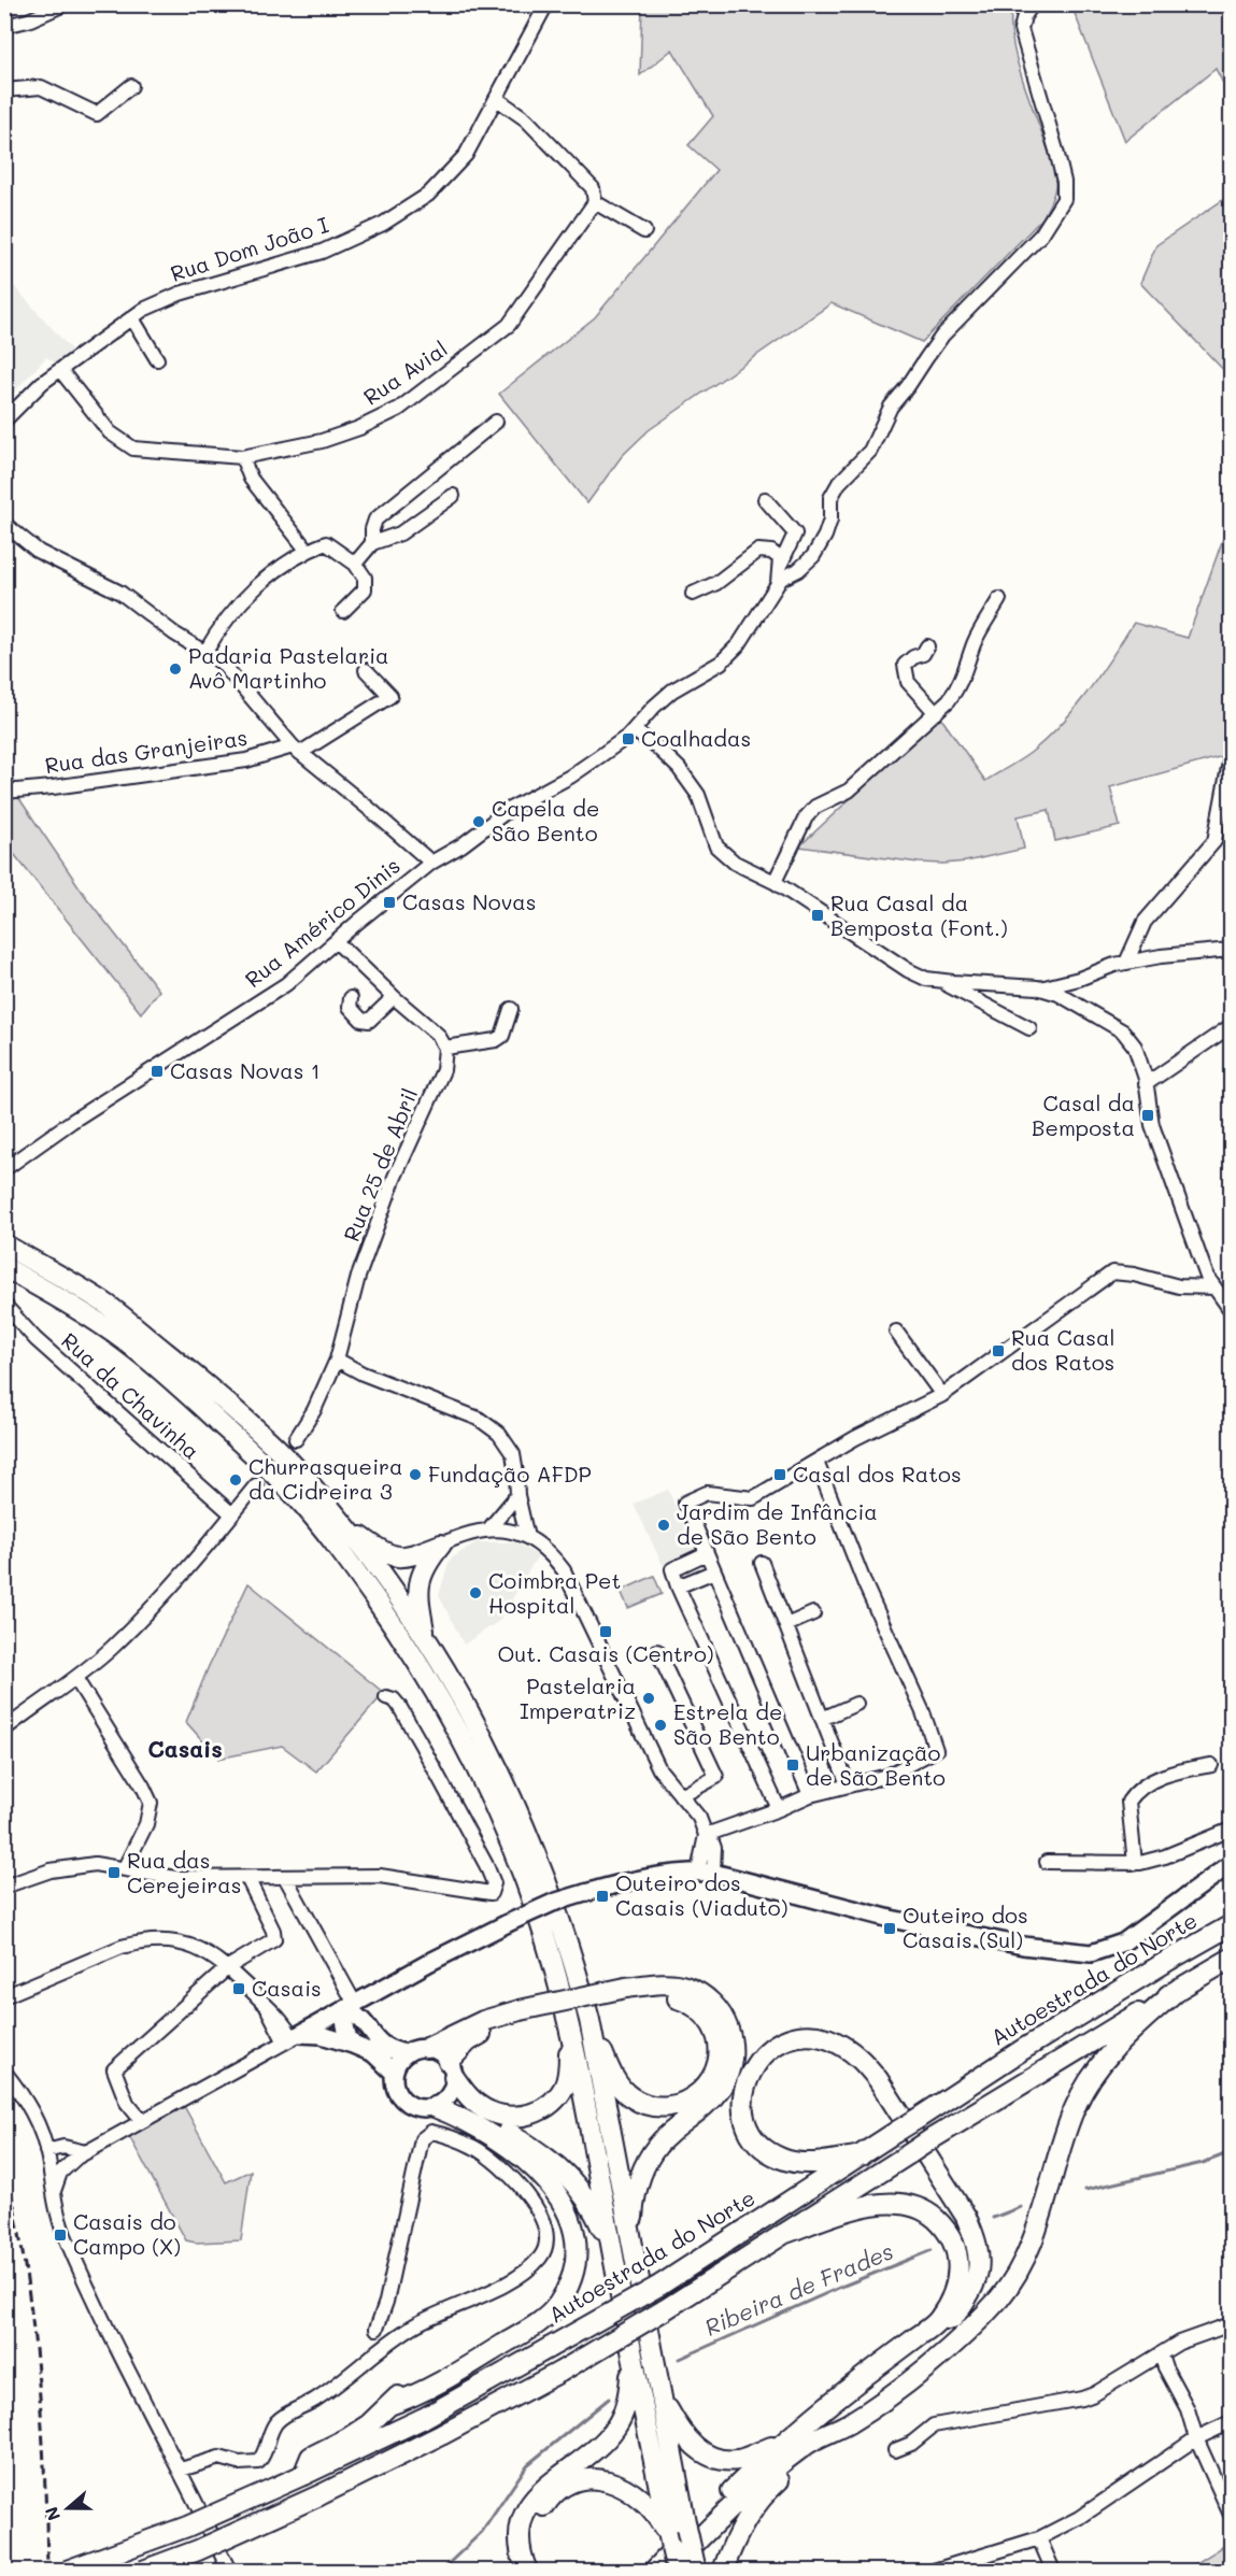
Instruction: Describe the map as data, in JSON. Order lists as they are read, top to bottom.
{
  "streets": {
    "highway": ["Autoestrada do Norte"],
    "street": [
      "Rua Dom João I",
      "Rua Avial",
      "Rua das Granjeiras",
      "Rua Américo Dinis",
      "Rua 25 de Abril",
      "Rua da Chavinha"
    ]
  },
  "crossings": [
    ["Rua Dom João I", "Rua Avial"]
  ],
  "districts": ["Casais"],
  "water": ["Ribeira de Frades"],
  "places": {
    "other": [
      "Padaria Pastelaria Avô Martinho",
      "Capela de São Bento",
      "Fundação AFDP",
      "Churrasqueira da Cidreira 3",
      "Jardim de Infância de São Bento",
      "Coimbra Pet Hospital",
      "Pastelaria Imperatriz",
      "Estrela de São Bento"
    ],
    "transit": [
      "Coalhadas",
      "Casas Novas",
      "Rua Casal da Bemposta (Font.)",
      "Casas Novas 1",
      "Casal da Bemposta",
      "Rua Casal dos Ratos",
      "Casal dos Ratos",
      "Out. Casais (Centro)",
      "Urbanização de São Bento",
      "Rua das Cerejeiras",
      "Outeiro dos Casais (Viaduto)",
      "Outeiro dos Casais (Sul)",
      "Casais",
      "Casais do Campo (X)"
    ]
  },
  "north": "left"
}
